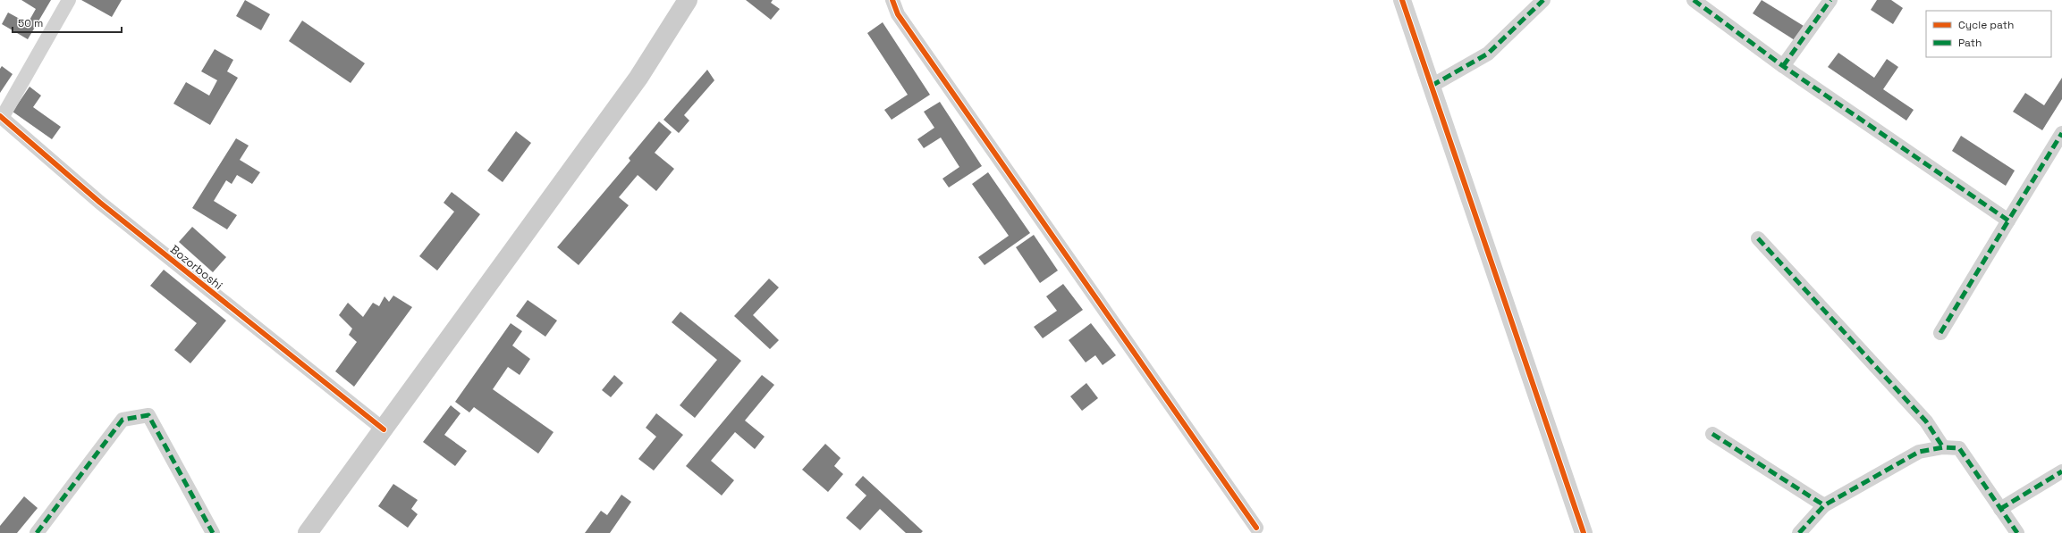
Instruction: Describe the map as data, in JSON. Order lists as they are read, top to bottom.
{
  "streets": {
    "street": ["Bozorboshi"]
  },
  "legend": ["Cycle path", "Path"],
  "scale_bar": "50 m"
}
